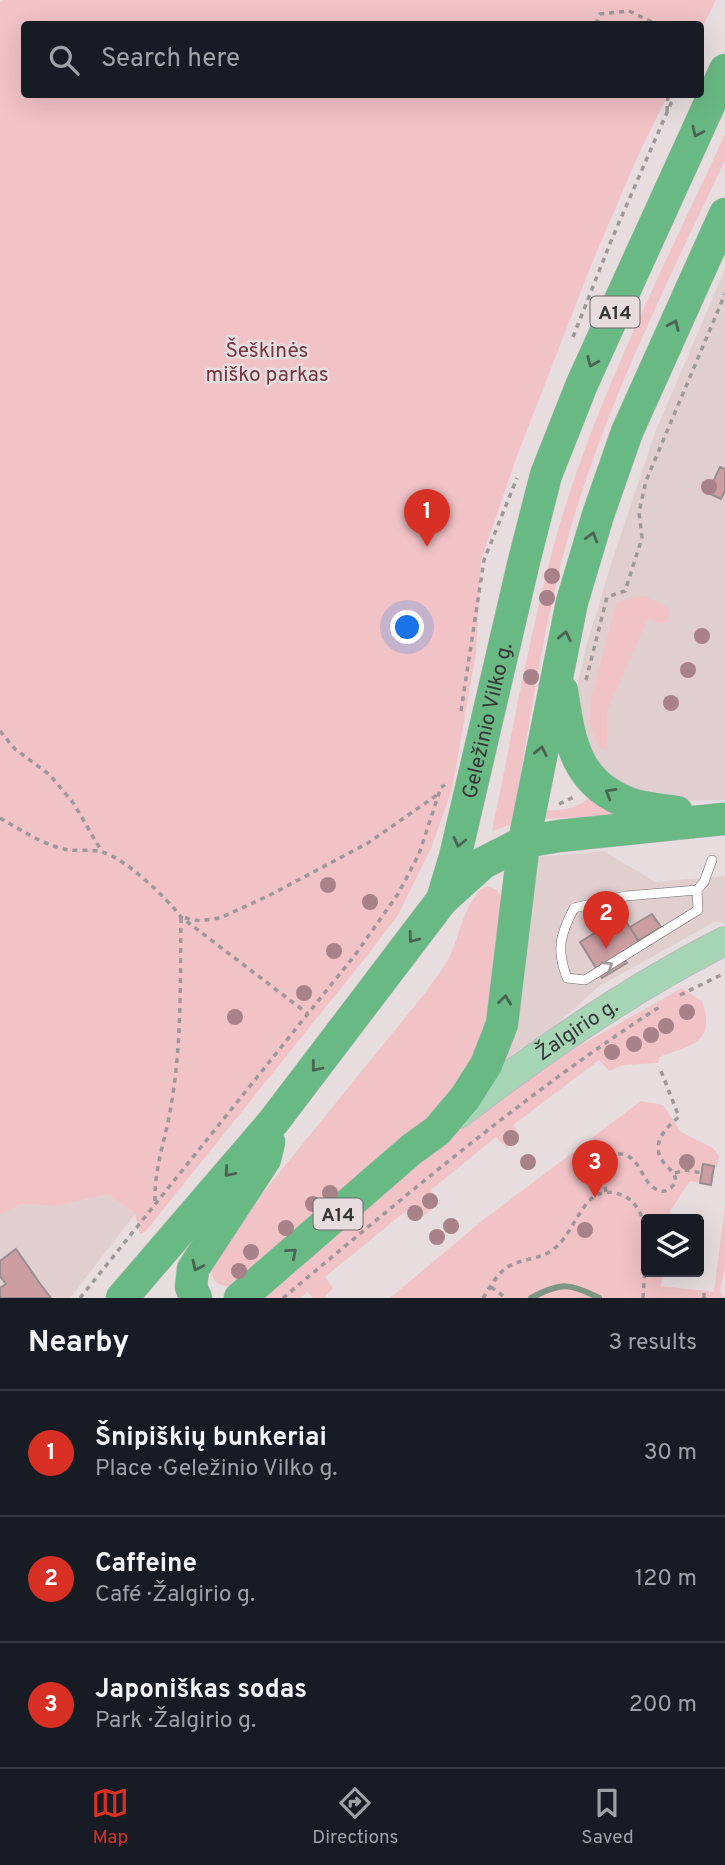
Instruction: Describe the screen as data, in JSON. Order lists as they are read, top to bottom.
{
  "streets": {
    "highway": ["A14", "Geležinio Vilko g."],
    "main road": ["Žalgirio g."]
  },
  "crossings": [
    ["A14", "Žalgirio g."]
  ],
  "parks": ["Šeškinės miško parkas"],
  "page": {
    "search": "Search here",
    "pins": ["1", "2", "3"],
    "heading": ["Nearby", "3 results"],
    "list": [
      {
        "mark": "1",
        "name": "Šnipiškių bunkeriai",
        "note": "Place · Geležinio Vilko g.",
        "value": "30 m"
      },
      {
        "mark": "2",
        "name": "Caffeine",
        "note": "Café · Žalgirio g.",
        "value": "120 m"
      },
      {
        "mark": "3",
        "name": "Japoniškas sodas",
        "note": "Park · Žalgirio g.",
        "value": "200 m"
      }
    ],
    "nav": ["Map", "Directions", "Saved"]
  }
}
